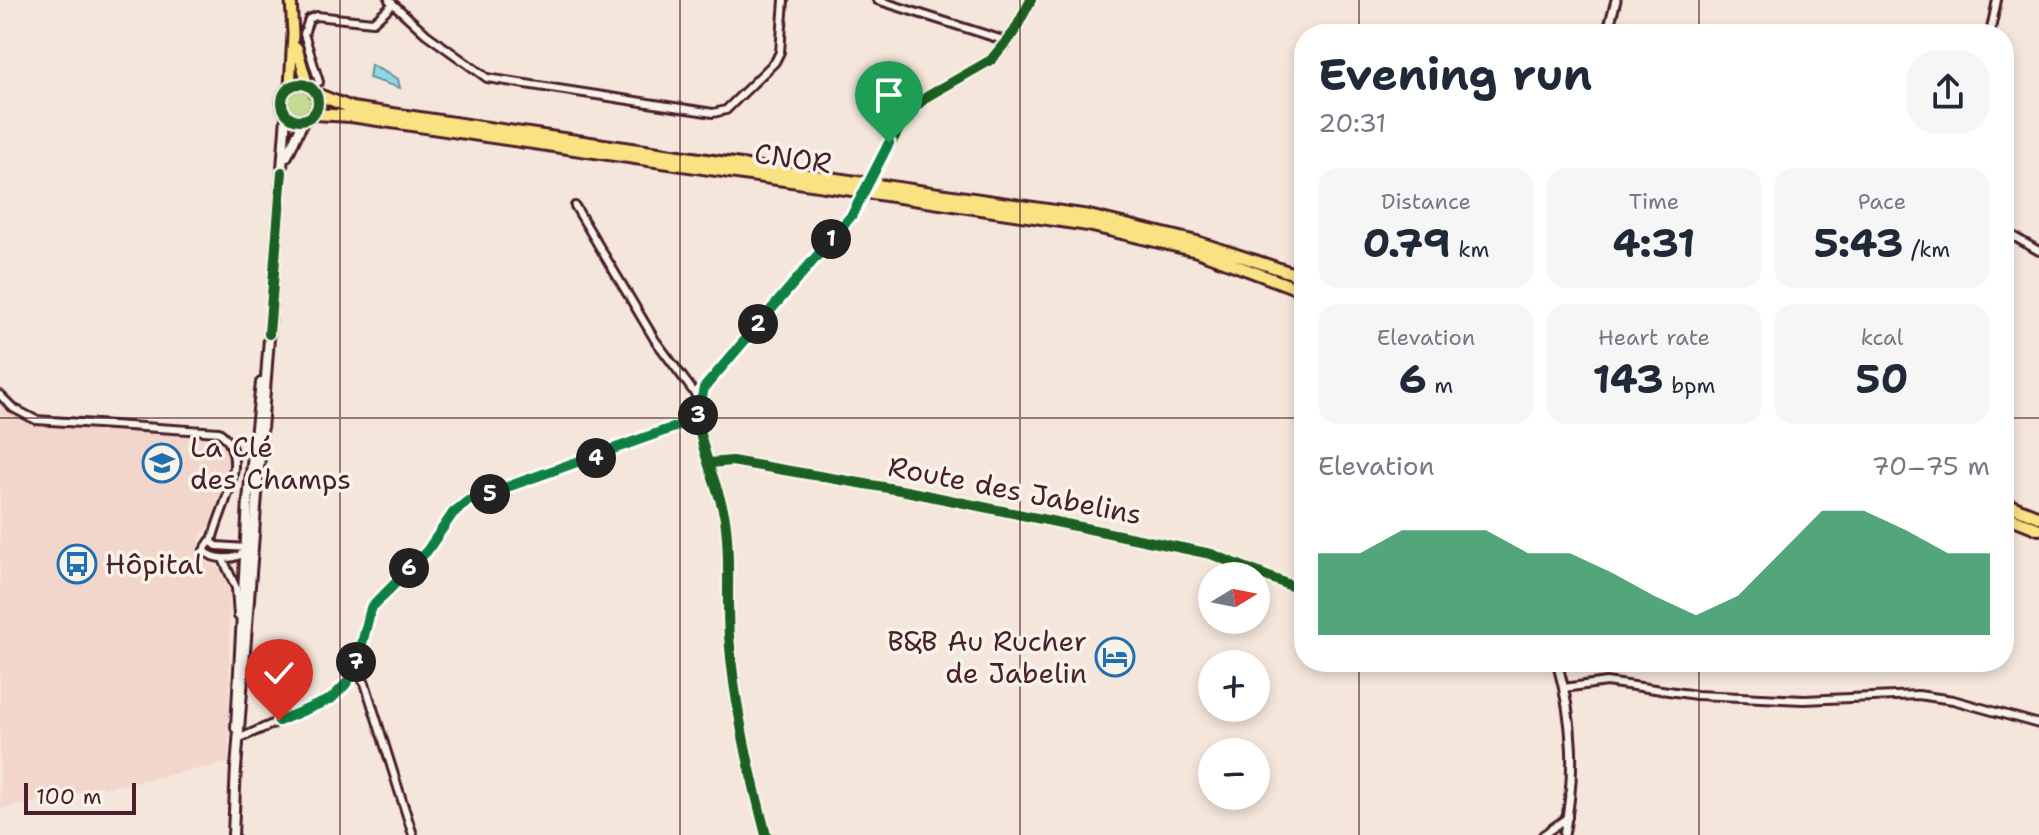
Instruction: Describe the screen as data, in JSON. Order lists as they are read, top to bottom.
{
  "streets": {
    "highway": ["CNOR"],
    "street": ["Route des Jabelins"]
  },
  "places": {
    "school or university": ["La Clé des Champs"],
    "bus stop": ["Hôpital"],
    "hotel": ["B&B Au Rucher de Jabelin"]
  },
  "scale_bar": "100 m",
  "north": "right",
  "page": {
    "heading": ["Evening run", "20:31"],
    "stats": [
      ["Distance", "0.79 km"],
      ["Time", "4:31"],
      ["Pace", "5:43 /km"],
      ["Elevation", "6 m"],
      ["Heart rate", "143 bpm"],
      ["kcal", "50"]
    ],
    "pins": [
      "1",
      "2",
      "3",
      "4",
      "5",
      "6",
      "7"
    ],
    "chart": ["Elevation", "70–75 m"],
    "map_buttons": ["+", "−"],
    "scale": "100 m"
  }
}
